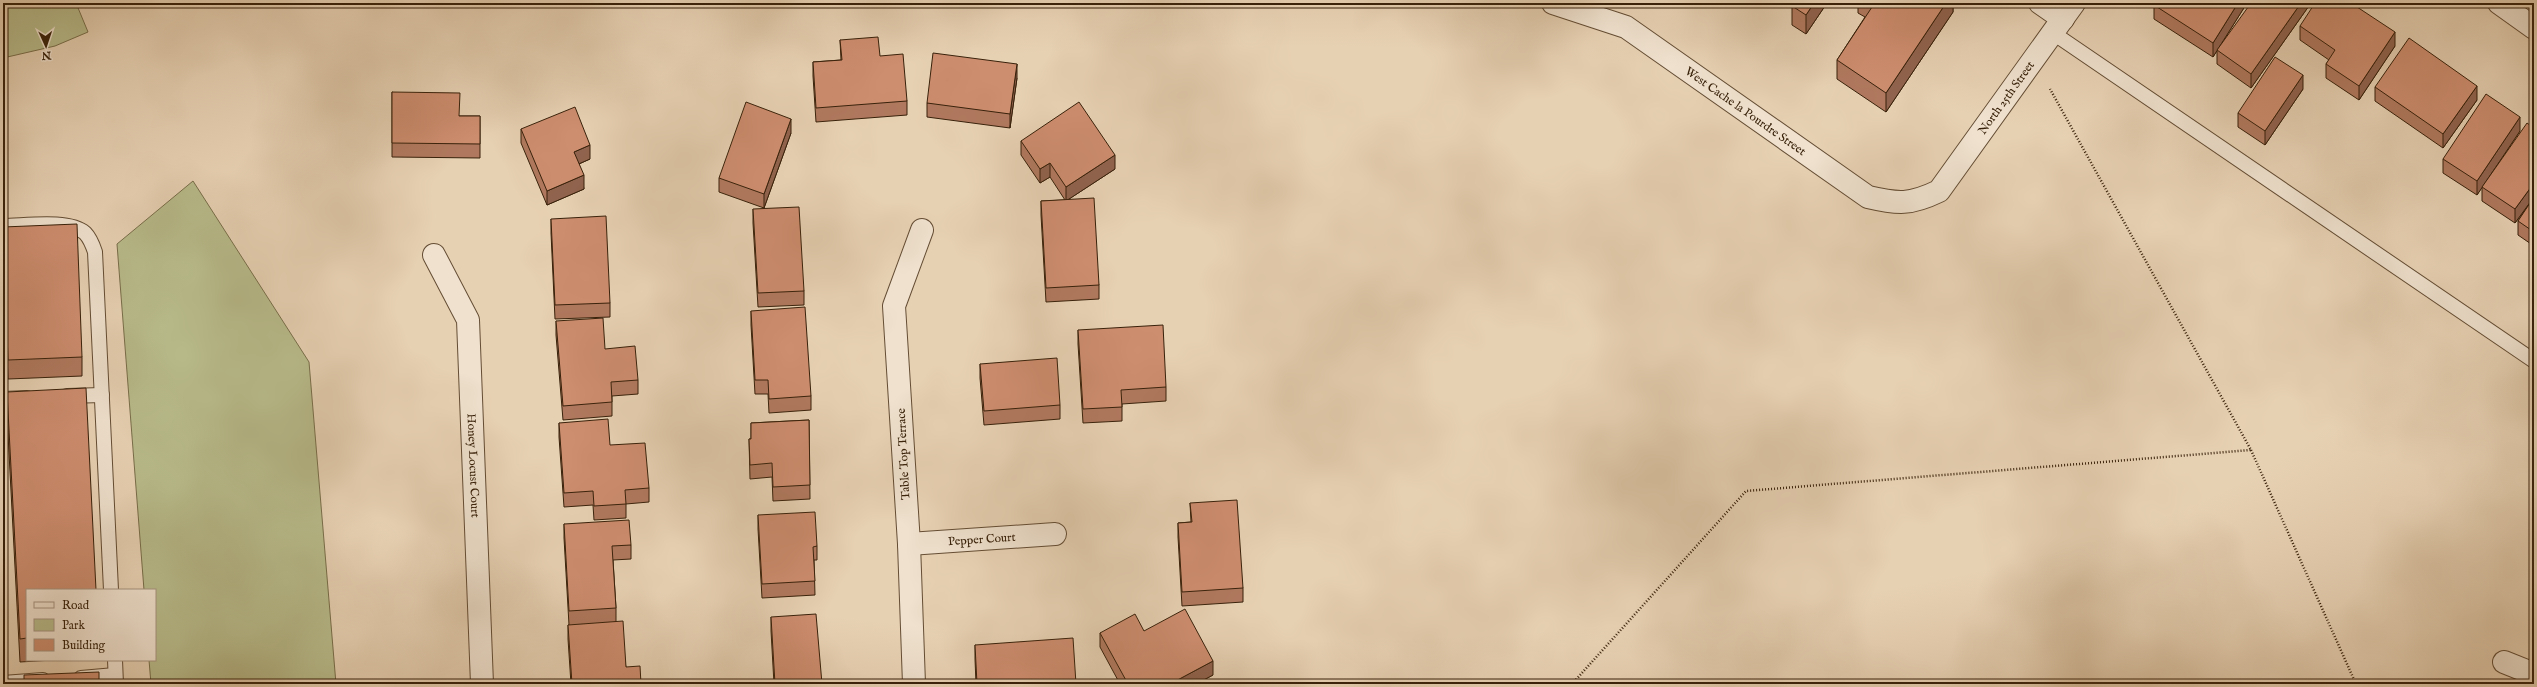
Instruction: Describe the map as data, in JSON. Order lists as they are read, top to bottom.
{
  "streets": {
    "street": [
      "North 25th Street",
      "West Cache la Pourdre Street",
      "Table Top Terrace",
      "Honey Locust Court",
      "Pepper Court"
    ]
  },
  "crossings": [
    ["North 25th Street", "West Cache la Pourdre Street"],
    ["Table Top Terrace", "Pepper Court"]
  ],
  "legend": ["Road", "Park", "Building"],
  "north": "bottom"
}
